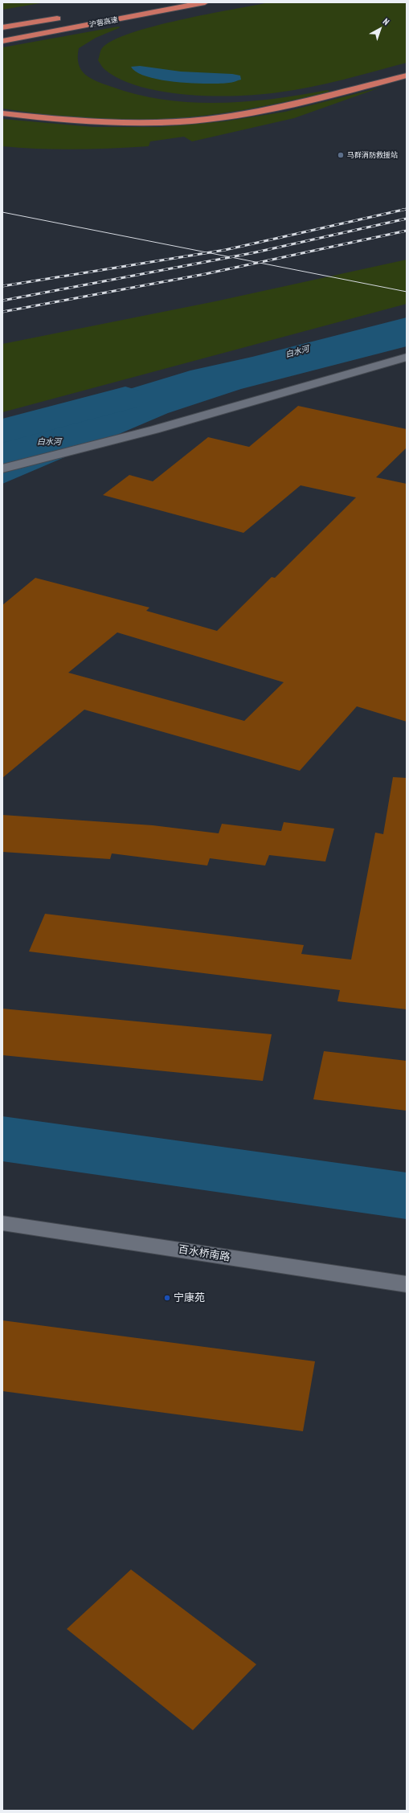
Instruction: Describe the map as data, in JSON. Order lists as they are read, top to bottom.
{
  "streets": {
    "highway": ["沪蓉高速"],
    "street": ["百水桥南路"]
  },
  "water": ["白水河"],
  "places": ["马群消防救援站", "宁康苑"],
  "north": "top right"
}
